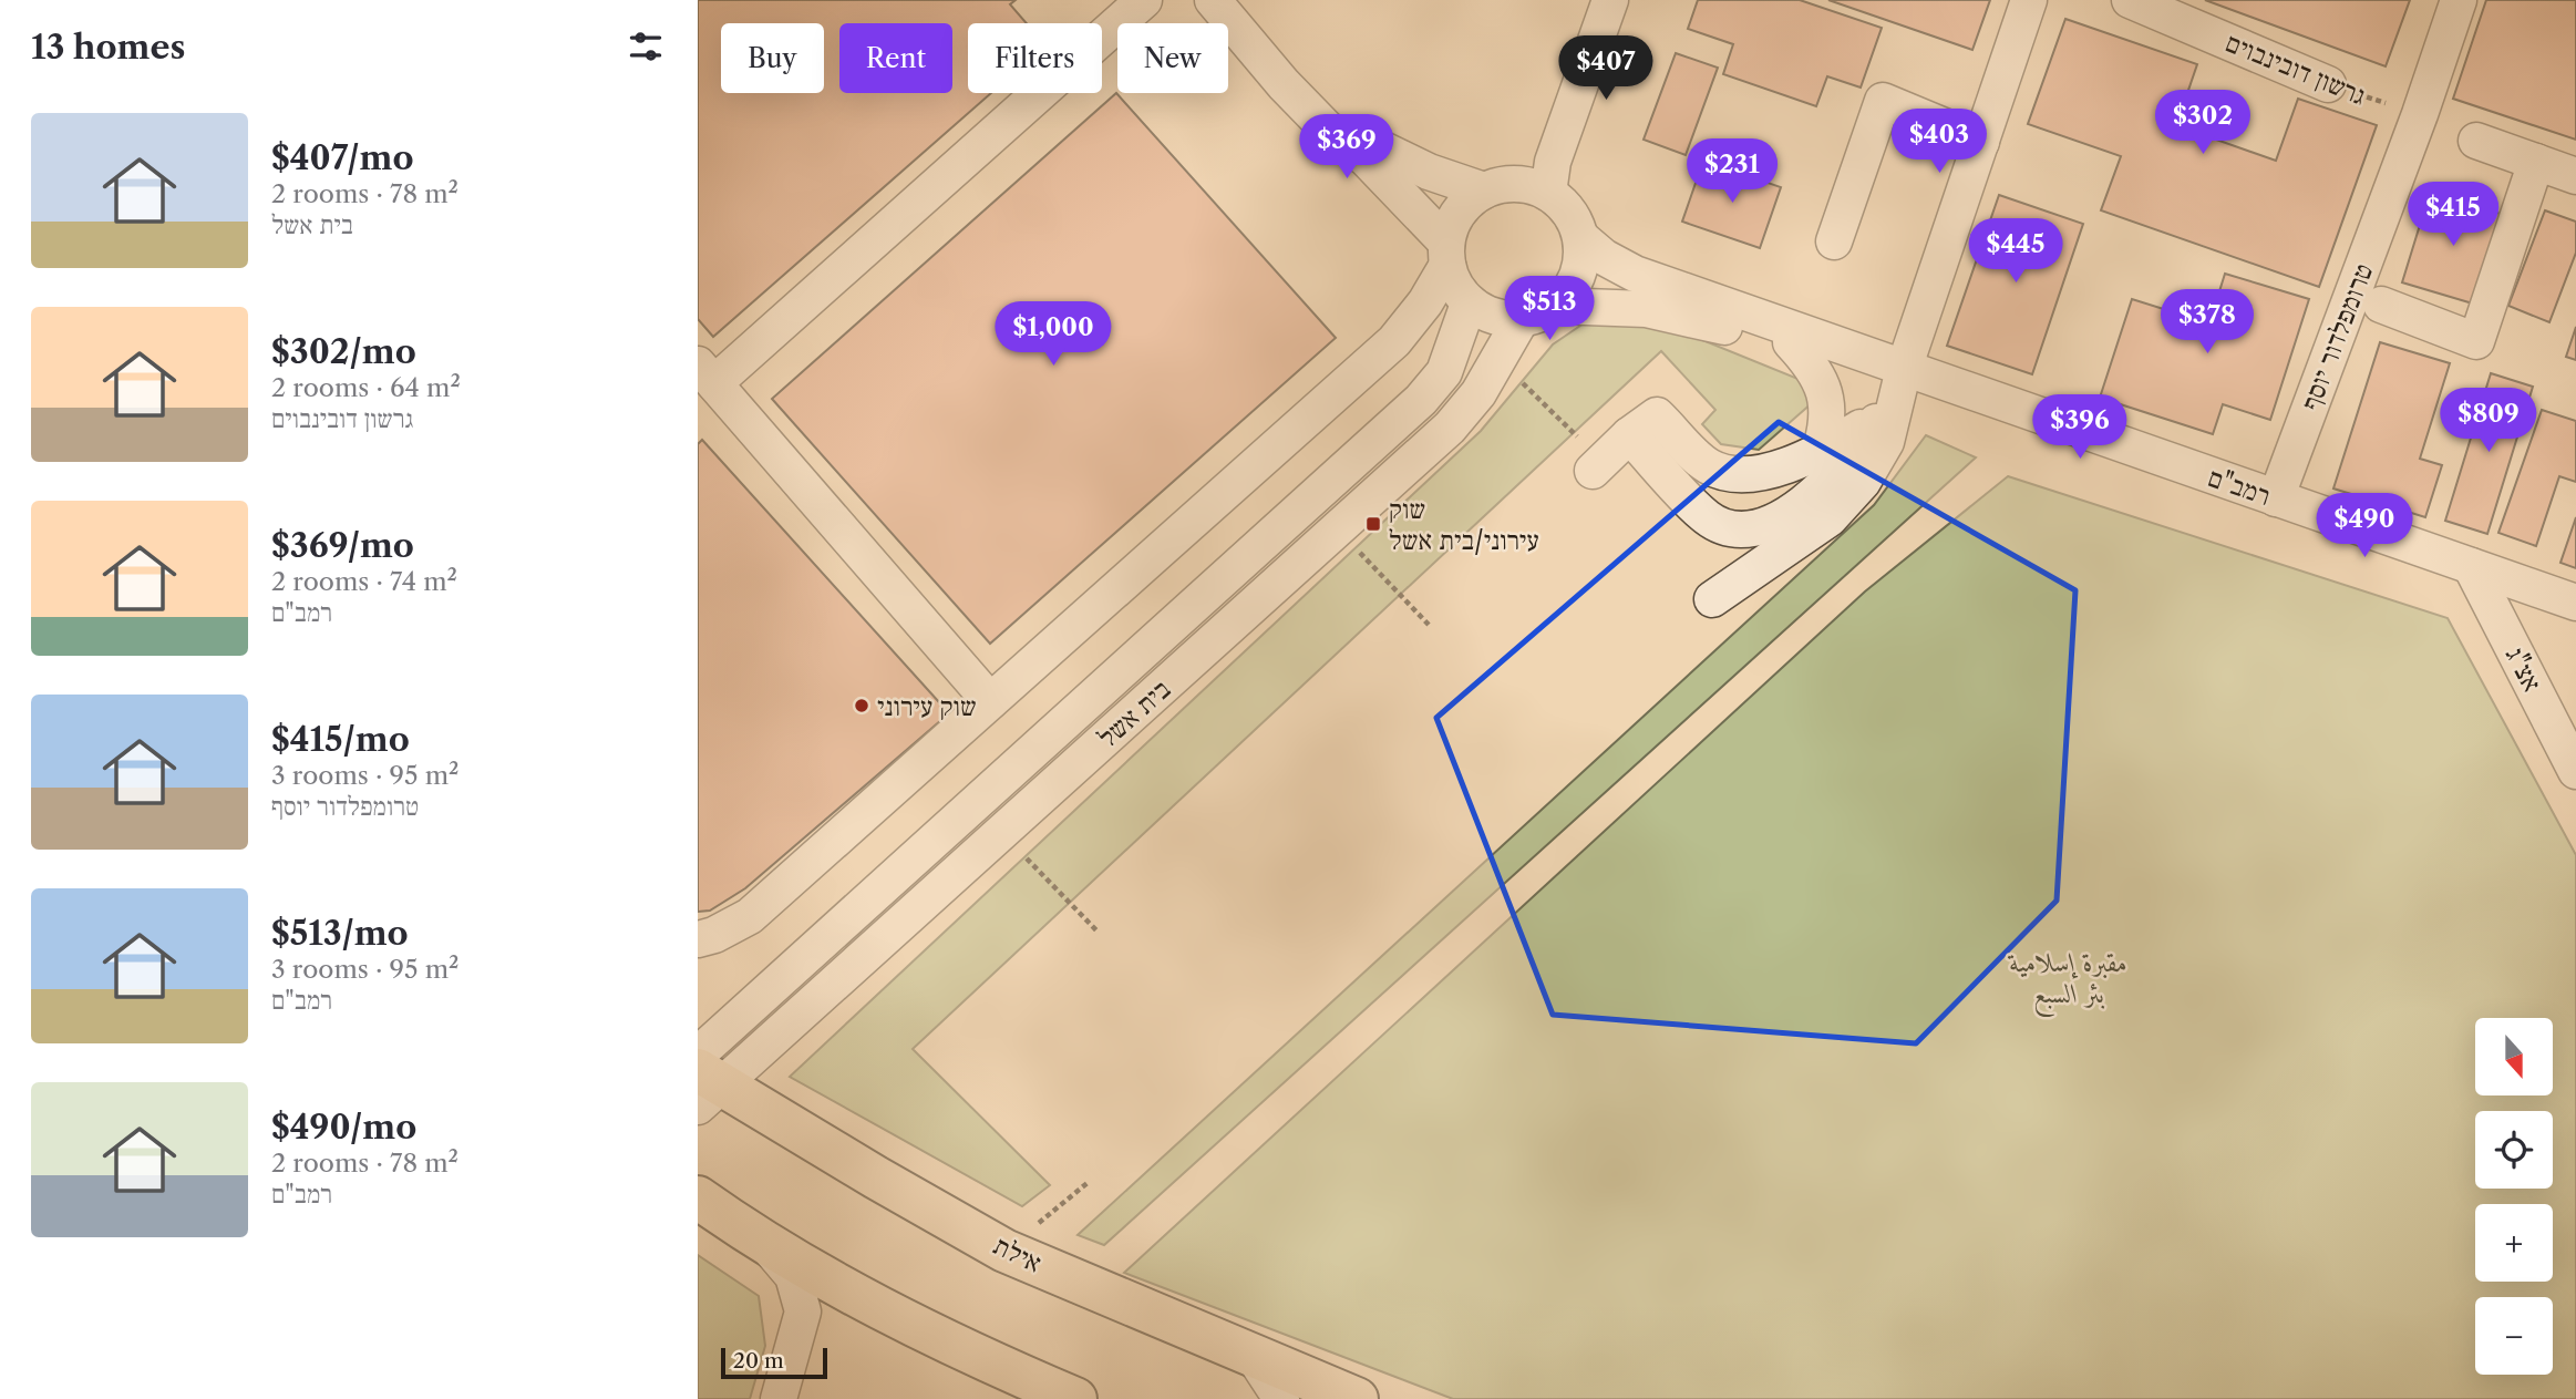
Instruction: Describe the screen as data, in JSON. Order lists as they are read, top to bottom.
{
  "streets": {
    "highway": ["אילת"],
    "street": [
      "גרשון דובינבוים",
      "טרומפלדור יוסף",
      "רמב\"ם",
      "אצ\"ג",
      "בית אשל"
    ]
  },
  "crossings": [
    ["גרשון דובינבוים", "טרומפלדור יוסף"],
    ["טרומפלדור יוסף", "רמב\"ם"],
    ["רמב\"ם", "אצ\"ג"],
    ["רמב\"ם", "בית אשל"],
    ["בית אשל", "אילת"]
  ],
  "parks": ["مقبرة إسلامية بئر السبع"],
  "places": {
    "transit": ["שוק עירוני/בית אשל"],
    "other": ["שוק עירוני"]
  },
  "scale_bar": "20 m",
  "north": "bottom",
  "page": {
    "heading": "13 homes",
    "chip": [
      "Buy",
      "Rent",
      "Filters",
      "New"
    ],
    "price": [
      "$407",
      "$302",
      "$403",
      "$369",
      "$231",
      "$415",
      "$445",
      "$513",
      "$378",
      "$1,000",
      "$809",
      "$396",
      "$490"
    ],
    "list": [
      {
        "name": "$407/mo",
        "note": "2 rooms · 78 m² · בית אשל"
      },
      {
        "name": "$302/mo",
        "note": "2 rooms · 64 m² · גרשון דובינבוים"
      },
      {
        "name": "$369/mo",
        "note": "2 rooms · 74 m² · רמב\"ם"
      },
      {
        "name": "$415/mo",
        "note": "3 rooms · 95 m² · טרומפלדור יוסף"
      },
      {
        "name": "$513/mo",
        "note": "3 rooms · 95 m² · רמב\"ם"
      },
      {
        "name": "$490/mo",
        "note": "2 rooms · 78 m² · רמב\"ם"
      }
    ],
    "map_buttons": ["+", "−"],
    "scale": "20 m"
  }
}
